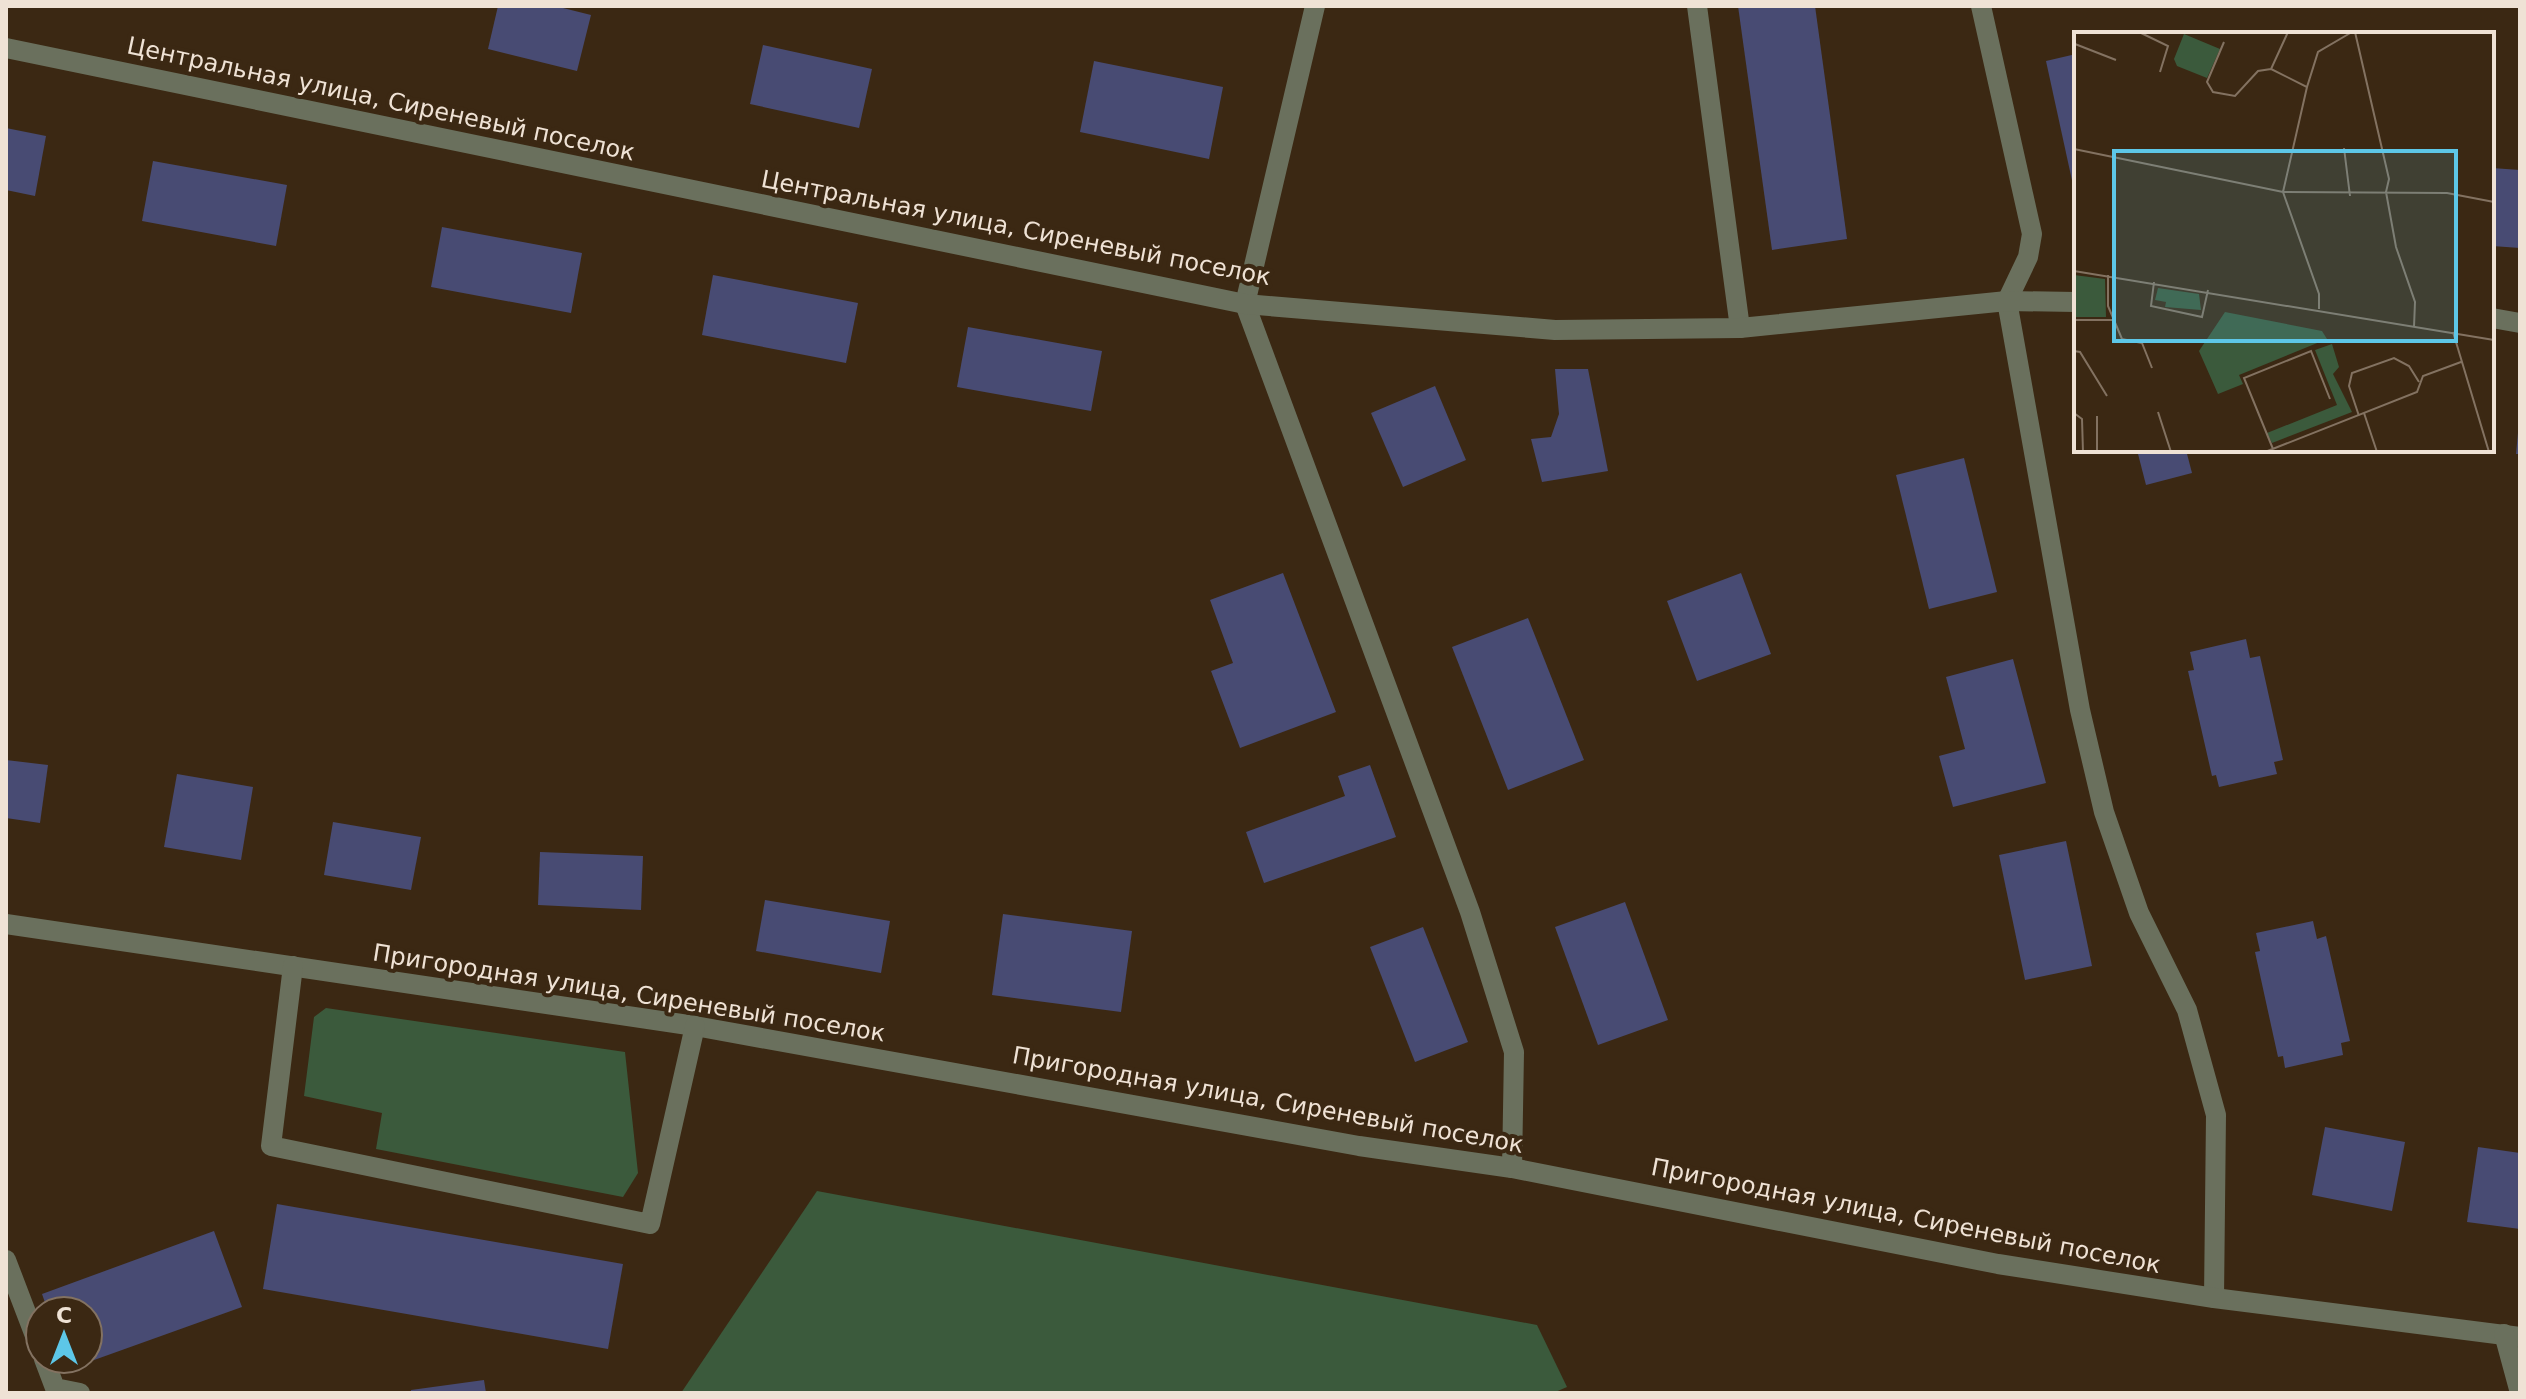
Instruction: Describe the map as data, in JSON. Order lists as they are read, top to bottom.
{
  "streets": {
    "street": ["Центральная улица, Сиреневый поселок", "Пригородная улица, Сиреневый поселок"]
  },
  "north": "top"
}
